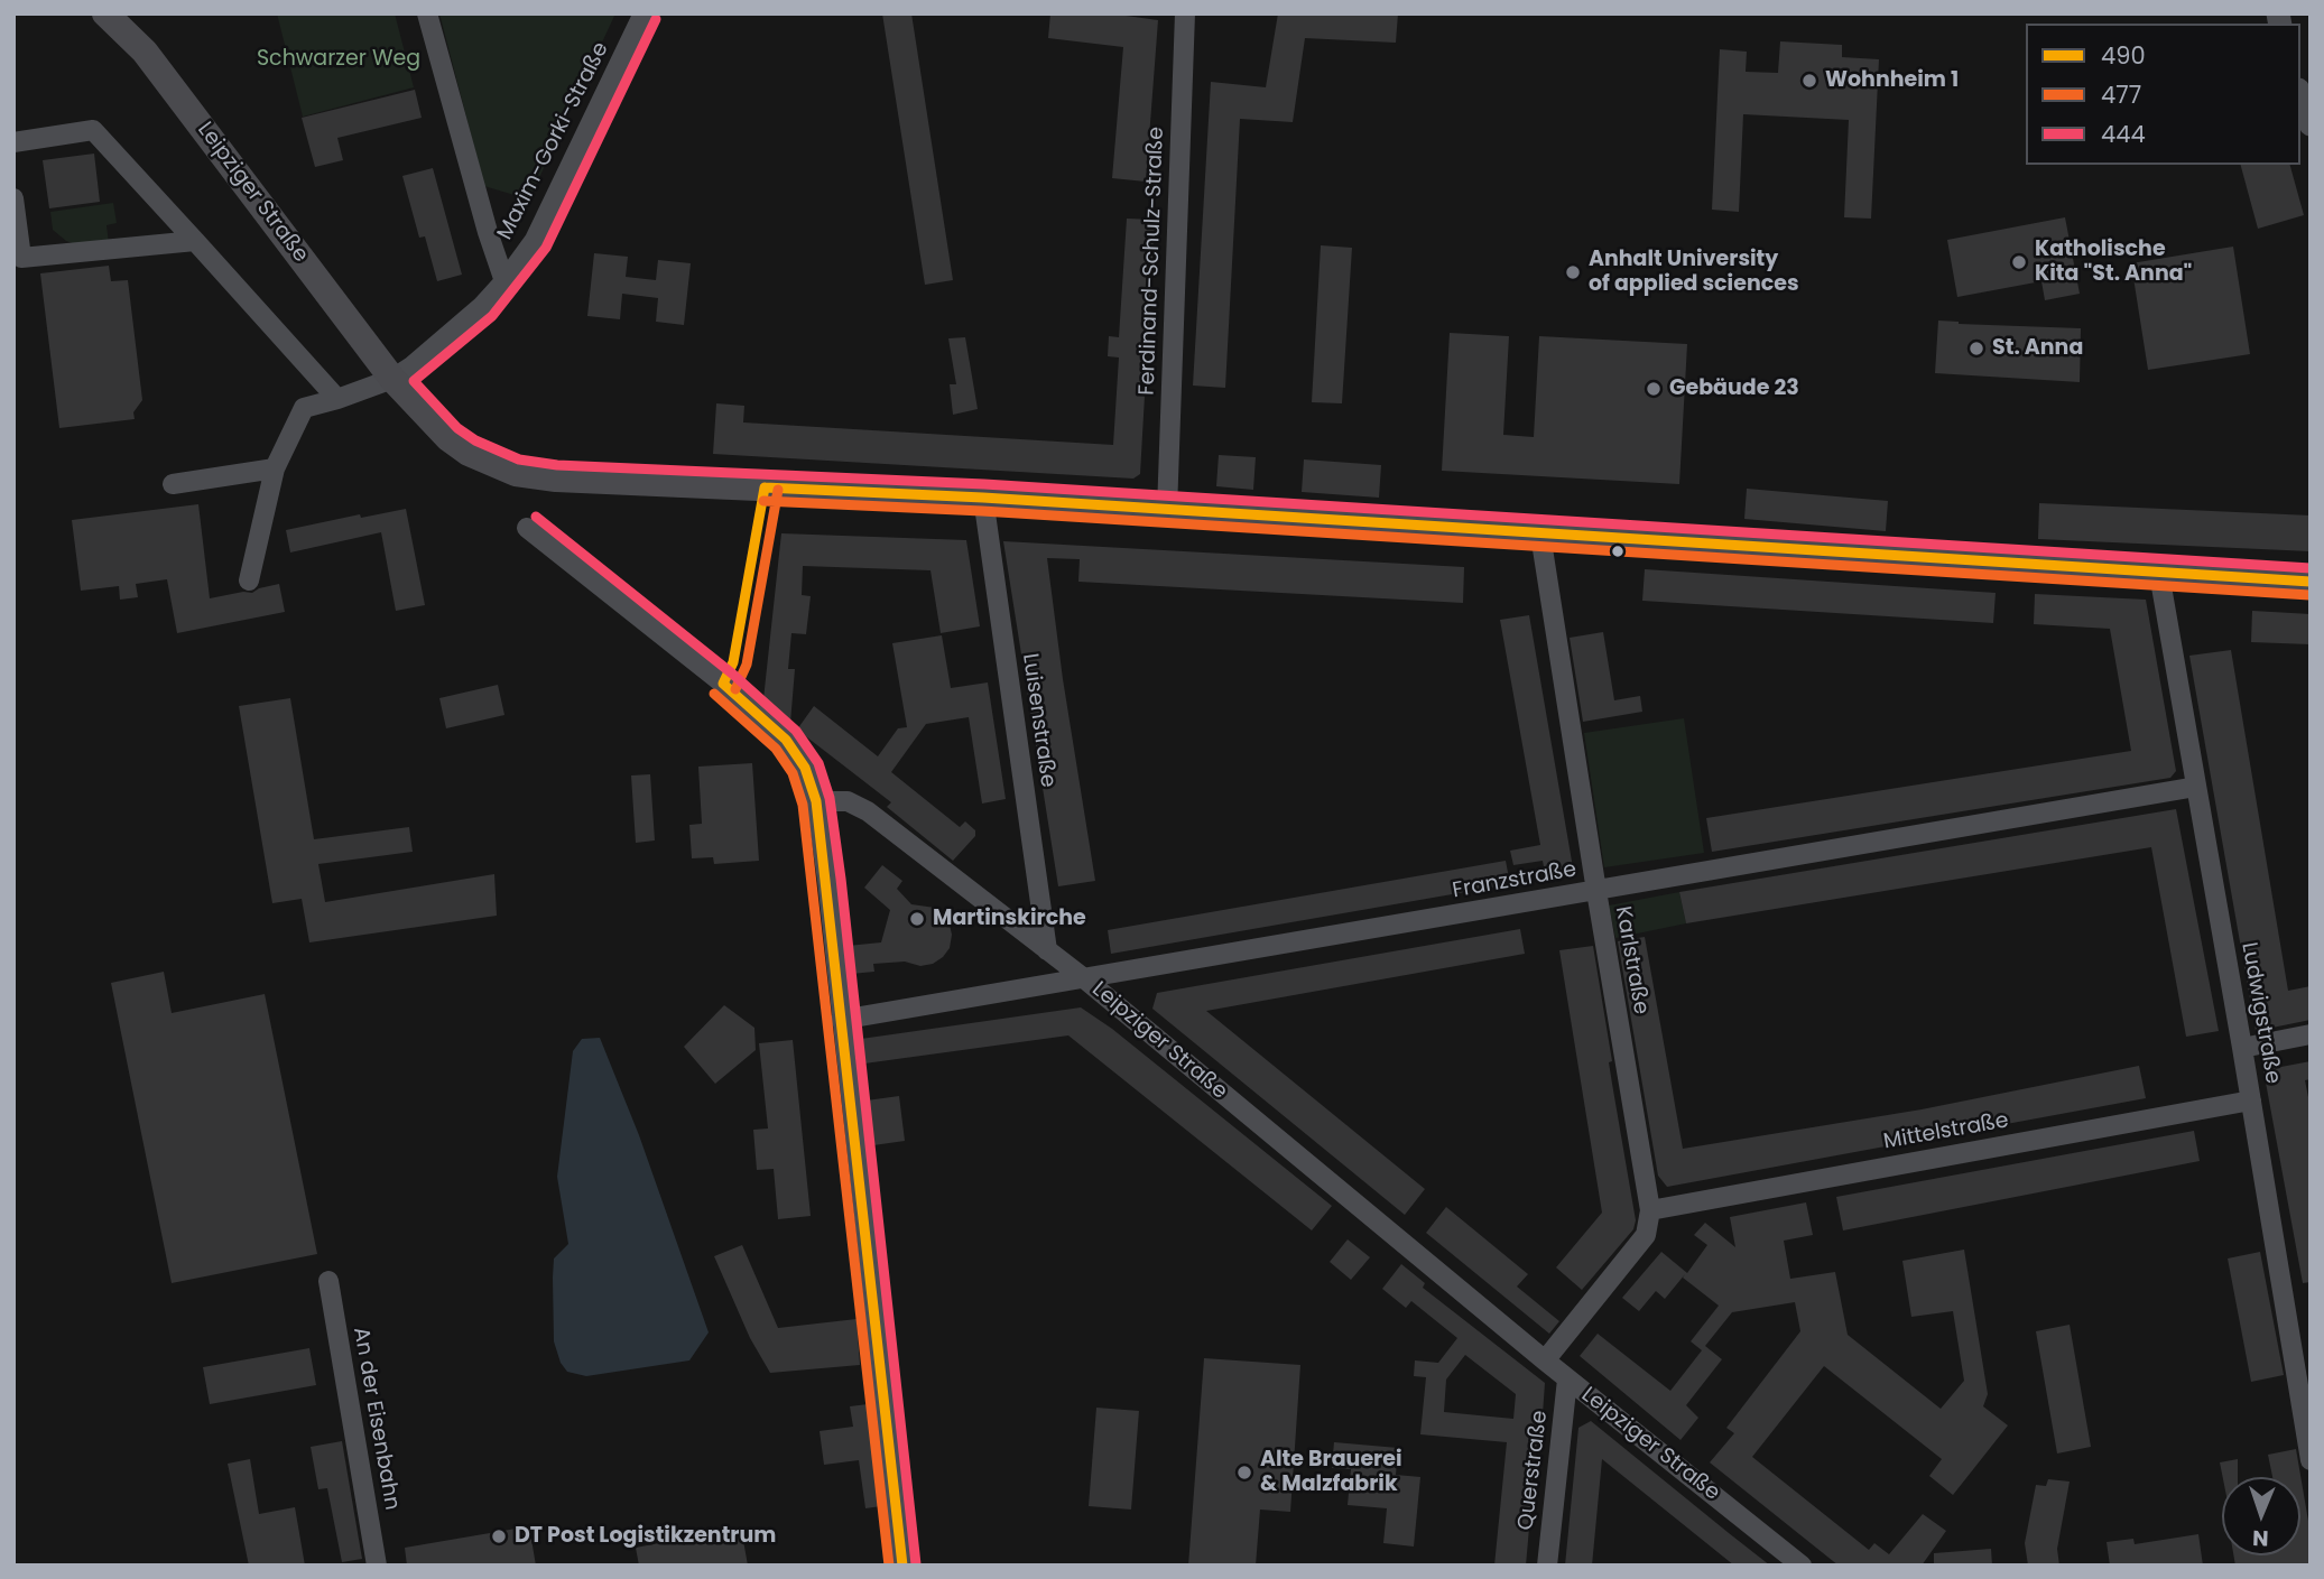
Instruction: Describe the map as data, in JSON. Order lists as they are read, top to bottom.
{
  "streets": {
    "main road": ["Leipziger Straße"],
    "street": [
      "Maxim-Gorki-Straße",
      "Ferdinand-Schulz-Straße",
      "Luisenstraße",
      "Franzstraße",
      "Karlstraße",
      "Ludwigstraße",
      "Mittelstraße",
      "An der Eisenbahn",
      "Querstraße"
    ]
  },
  "crossings": [
    ["Maxim-Gorki-Straße", "Leipziger Straße"],
    ["Leipziger Straße", "Ferdinand-Schulz-Straße"],
    ["Leipziger Straße", "Luisenstraße"],
    ["Leipziger Straße", "Franzstraße"],
    ["Leipziger Straße", "Karlstraße"],
    ["Leipziger Straße", "Ludwigstraße"],
    ["Leipziger Straße", "Querstraße"],
    ["Franzstraße", "Karlstraße"],
    ["Franzstraße", "Ludwigstraße"],
    ["Karlstraße", "Mittelstraße"],
    ["Ludwigstraße", "Mittelstraße"]
  ],
  "parks": ["Schwarzer Weg"],
  "places": [
    "Wohnheim 1",
    "Katholische Kita \"St. Anna\"",
    "Anhalt University of applied sciences",
    "St. Anna",
    "Gebäude 23",
    "Martinskirche",
    "Alte Brauerei & Malzfabrik",
    "DT Post Logistikzentrum"
  ],
  "lines": ["transit line 444", "transit line 490", "transit line 477"],
  "legend": ["490", "477", "444"],
  "north": "bottom"
}
